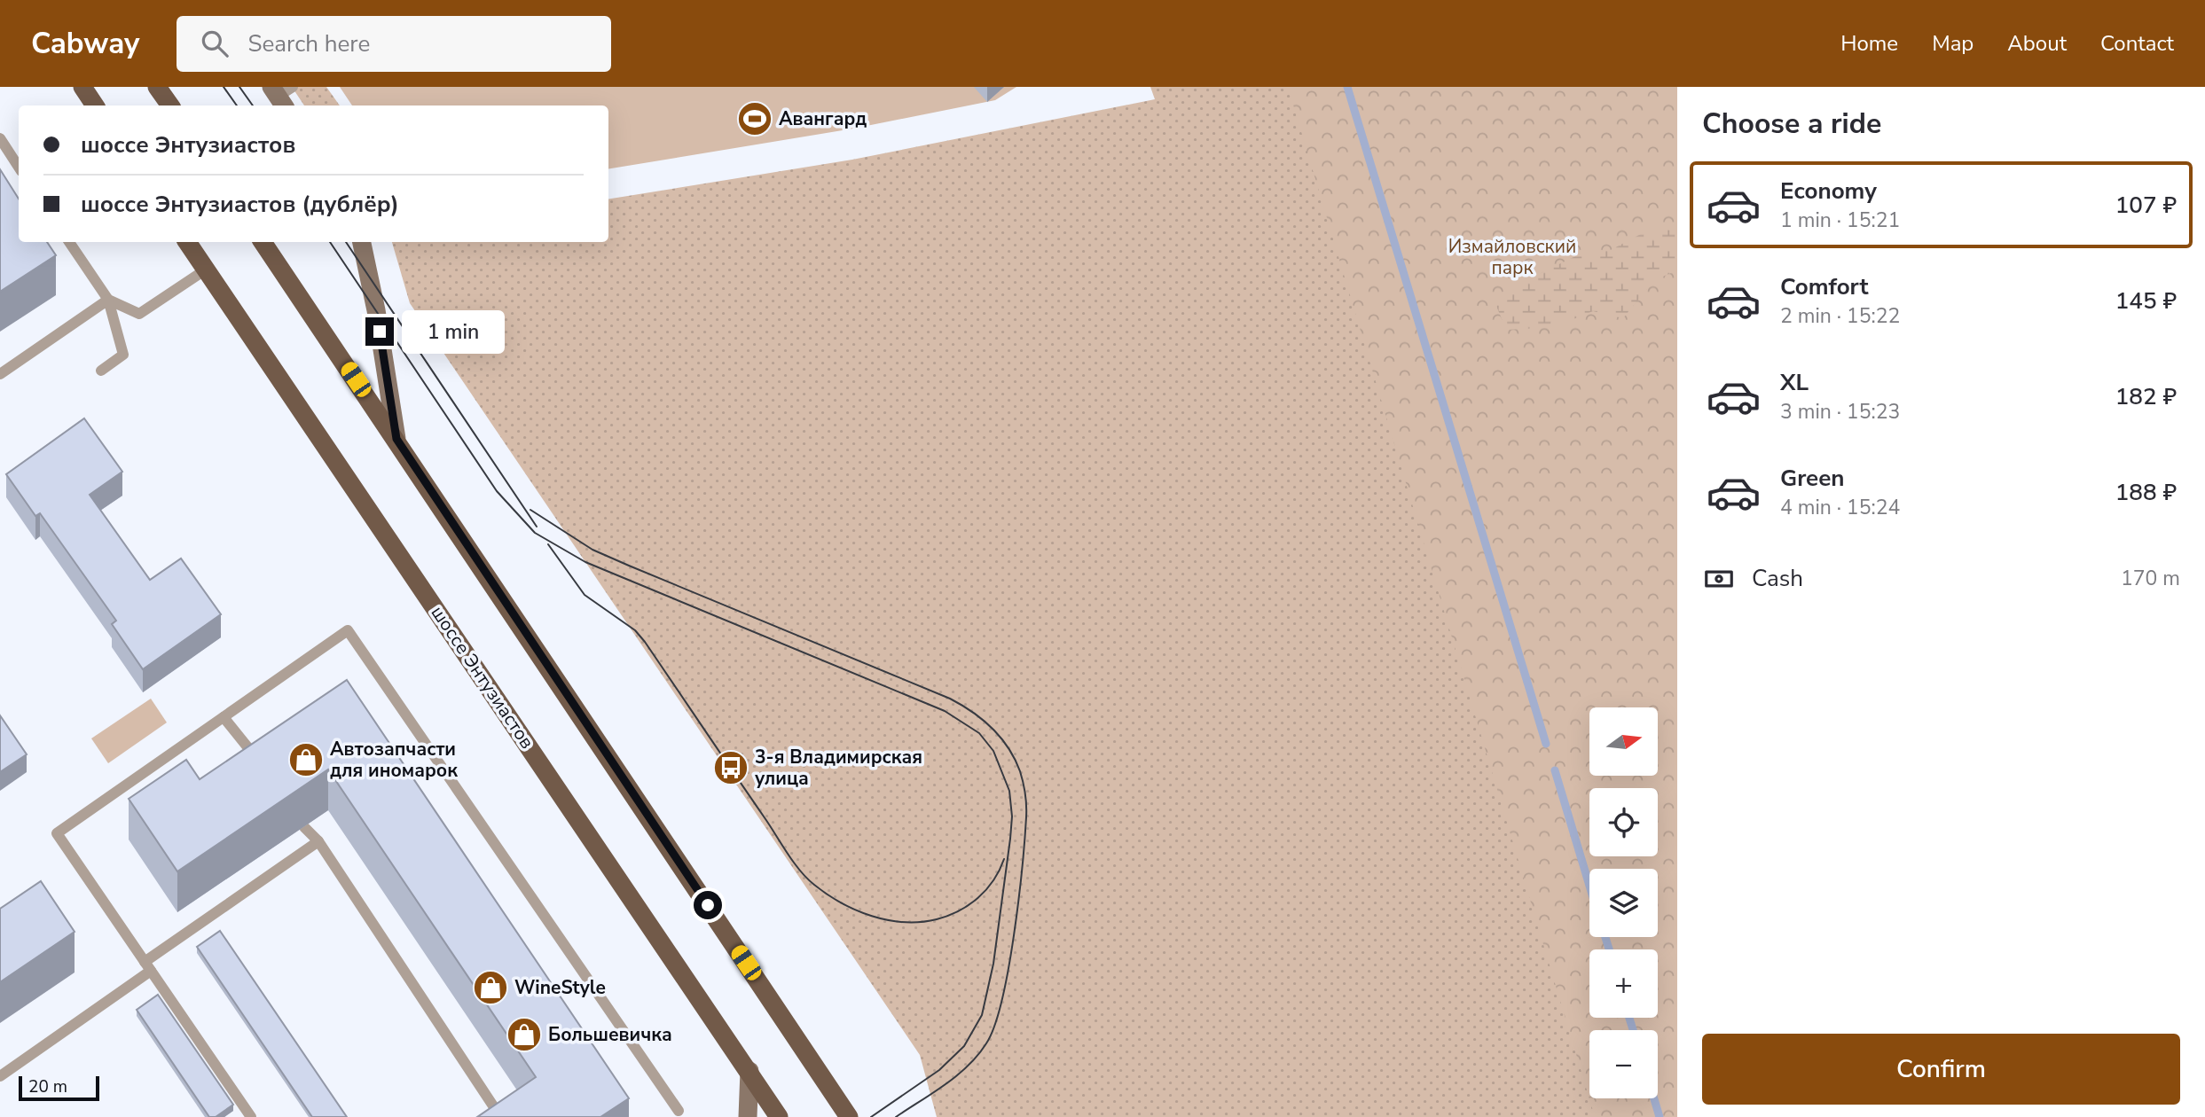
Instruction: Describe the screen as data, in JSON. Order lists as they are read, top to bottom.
{
  "streets": {
    "main road": ["шоссе Энтузиастов"]
  },
  "parks": ["Измайловский парк"],
  "places": {
    "sports": ["Авангард"],
    "shop": ["Автозапчасти для иномарок", "WineStyle", "Большевичка"],
    "bus stop": ["3-я Владимирская улица"]
  },
  "scale_bar": "20 m",
  "north": "right",
  "page": {
    "header": "Cabway",
    "search": "Search here",
    "nav": [
      "Home",
      "Map",
      "About",
      "Contact"
    ],
    "heading": "Choose a ride",
    "banner": ["шоссе Энтузиастов", "шоссе Энтузиастов (дублёр)"],
    "list": [
      {
        "name": "Economy",
        "note": "1 min · 15:21",
        "value": "107 ₽"
      },
      {
        "name": "Comfort",
        "note": "2 min · 15:22",
        "value": "145 ₽"
      },
      {
        "name": "XL",
        "note": "3 min · 15:23",
        "value": "182 ₽"
      },
      {
        "name": "Green",
        "note": "4 min · 15:24",
        "value": "188 ₽"
      }
    ],
    "bubble": "1 min",
    "pay": ["Cash", "170 m"],
    "map_buttons": ["+", "−"],
    "buttons": "Confirm",
    "scale": "20 m"
  }
}
